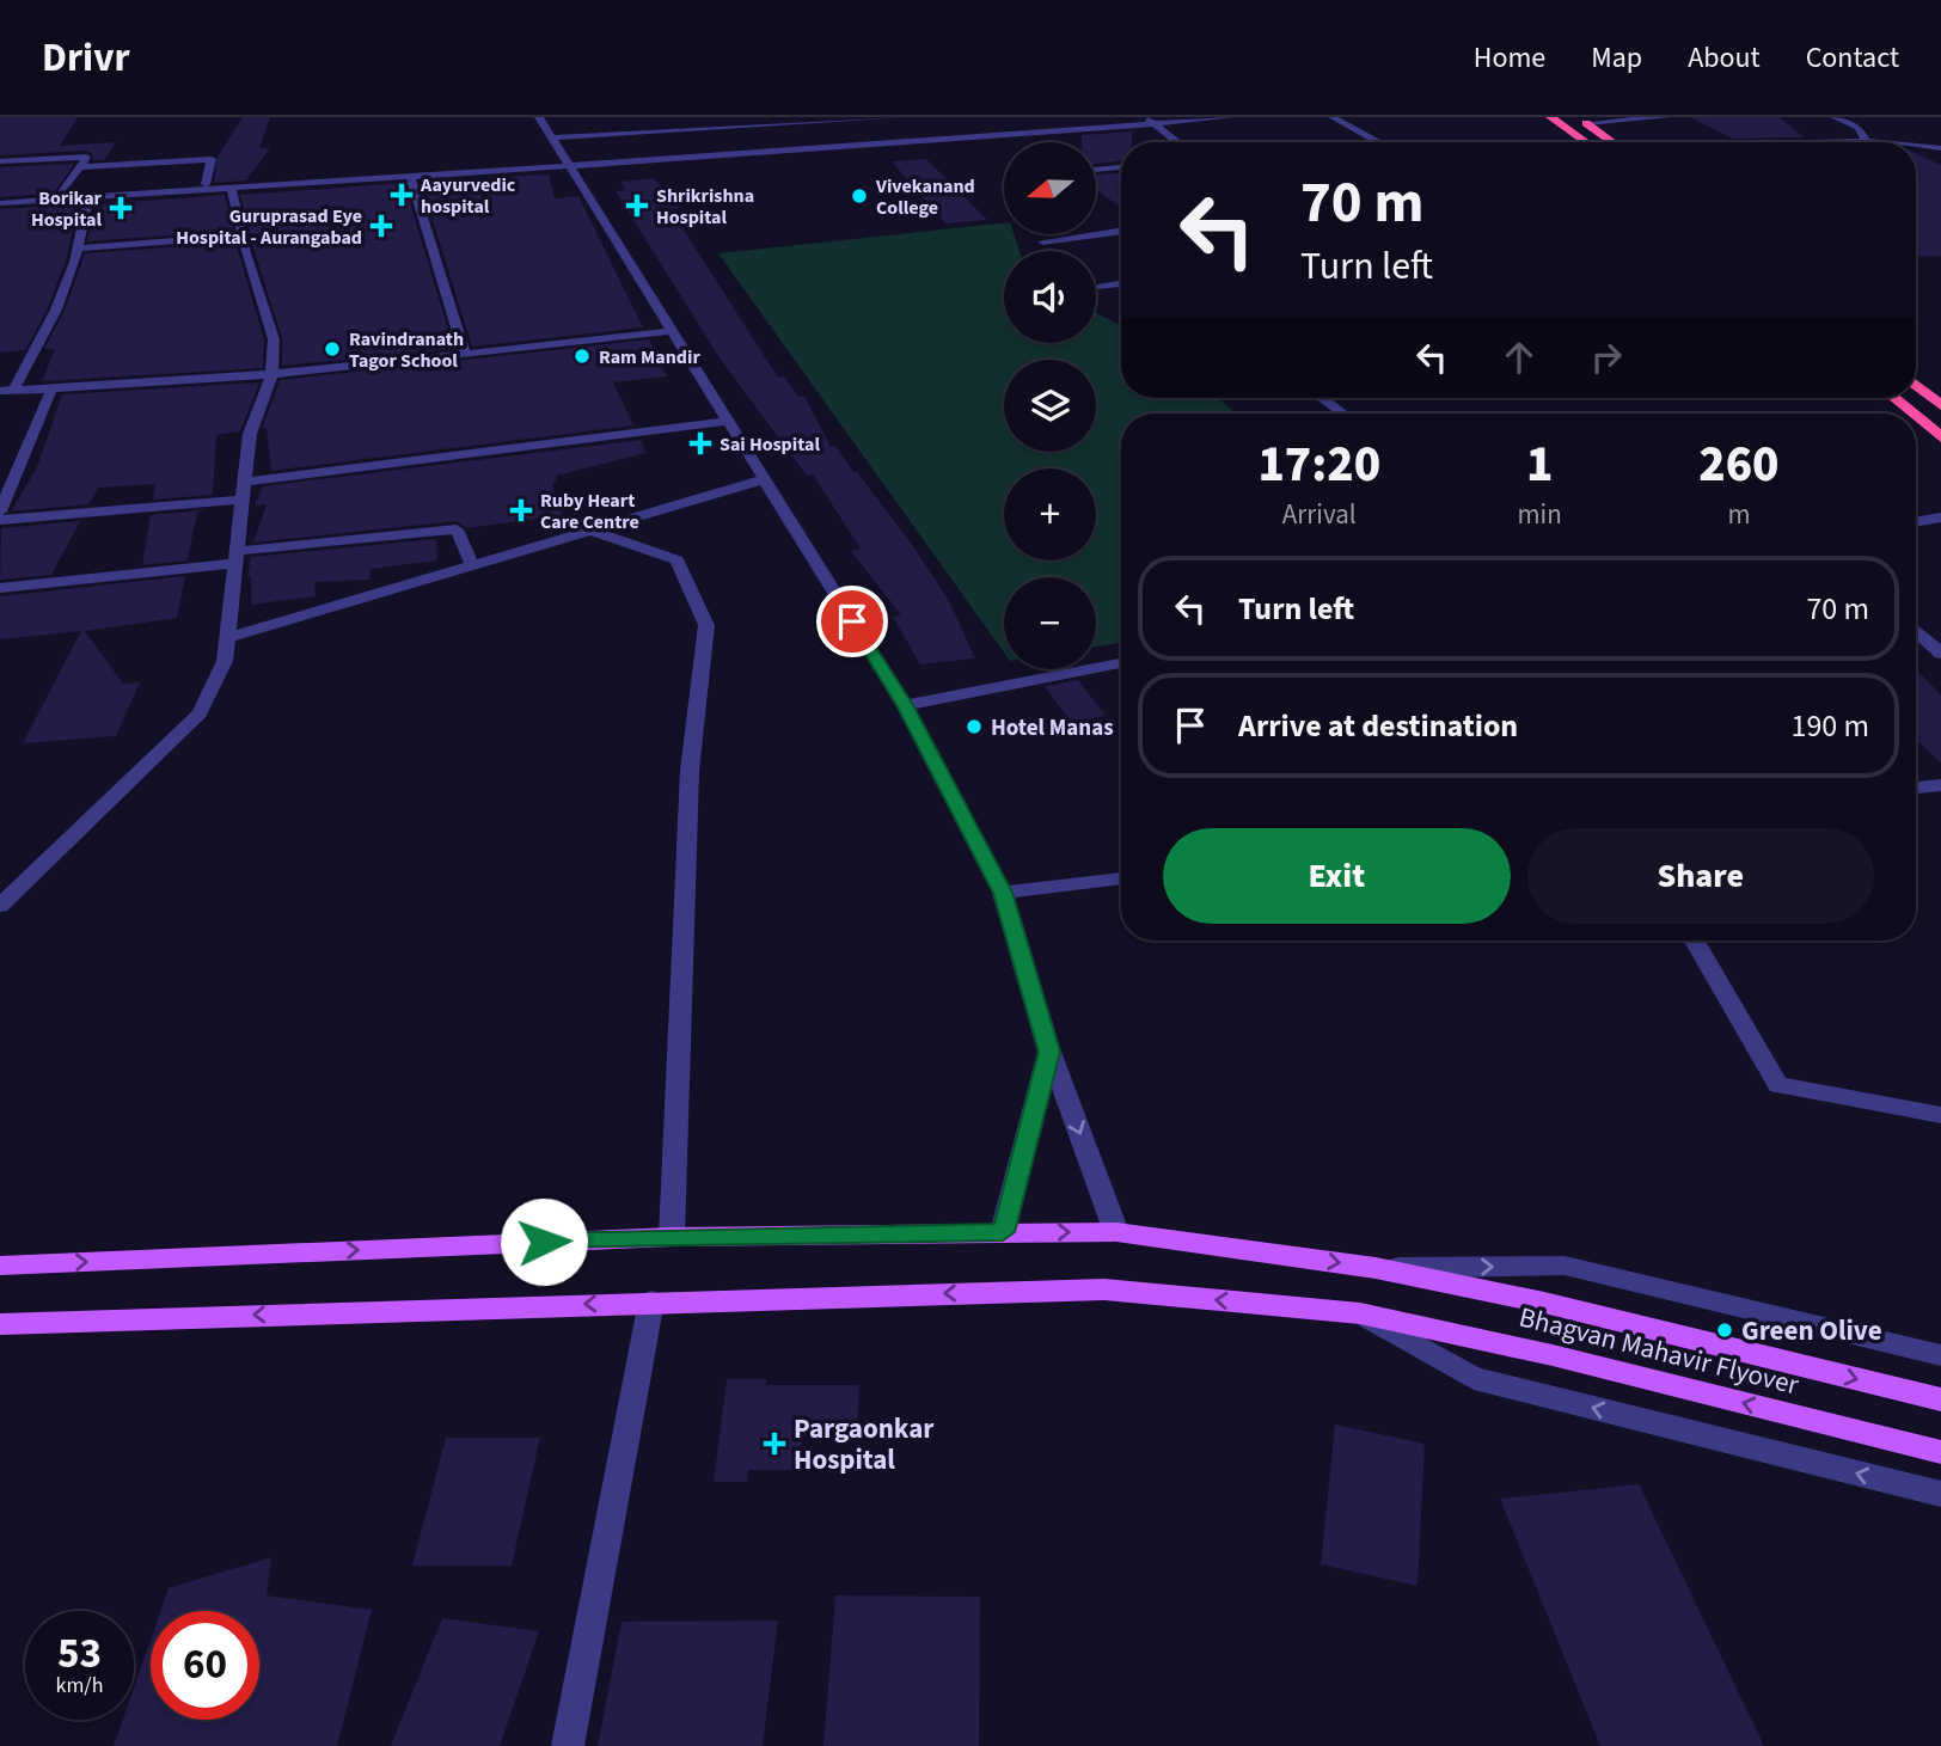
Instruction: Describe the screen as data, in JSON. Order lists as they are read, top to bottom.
{
  "streets": {
    "main road": ["Bhagvan Mahavir Flyover"]
  },
  "places": {
    "health": [
      "Aayurvedic hospital",
      "Shrikrishna Hospital",
      "Borikar Hospital",
      "Guruprasad Eye Hospital - Aurangabad",
      "Sai Hospital",
      "Ruby Heart Care Centre",
      "Pargaonkar Hospital"
    ],
    "other": [
      "Vivekanand College",
      "Ravindranath Tagor School",
      "Ram Mandir",
      "Hotel Manas",
      "Green Olive"
    ]
  },
  "north": "left",
  "page": {
    "header": "Drivr",
    "nav": [
      "Home",
      "Map",
      "About",
      "Contact"
    ],
    "map_buttons": ["+", "−"],
    "turn": ["70 m", "Turn left"],
    "eta": [
      "17:20",
      "Arrival",
      "1",
      "min",
      "260",
      "m"
    ],
    "list": [
      {
        "name": "Turn left",
        "value": "70 m"
      },
      {
        "name": "Arrive at destination",
        "value": "190 m"
      }
    ],
    "buttons": ["Exit", "Share"],
    "speed": "53 km/h",
    "limit": "60"
  }
}
